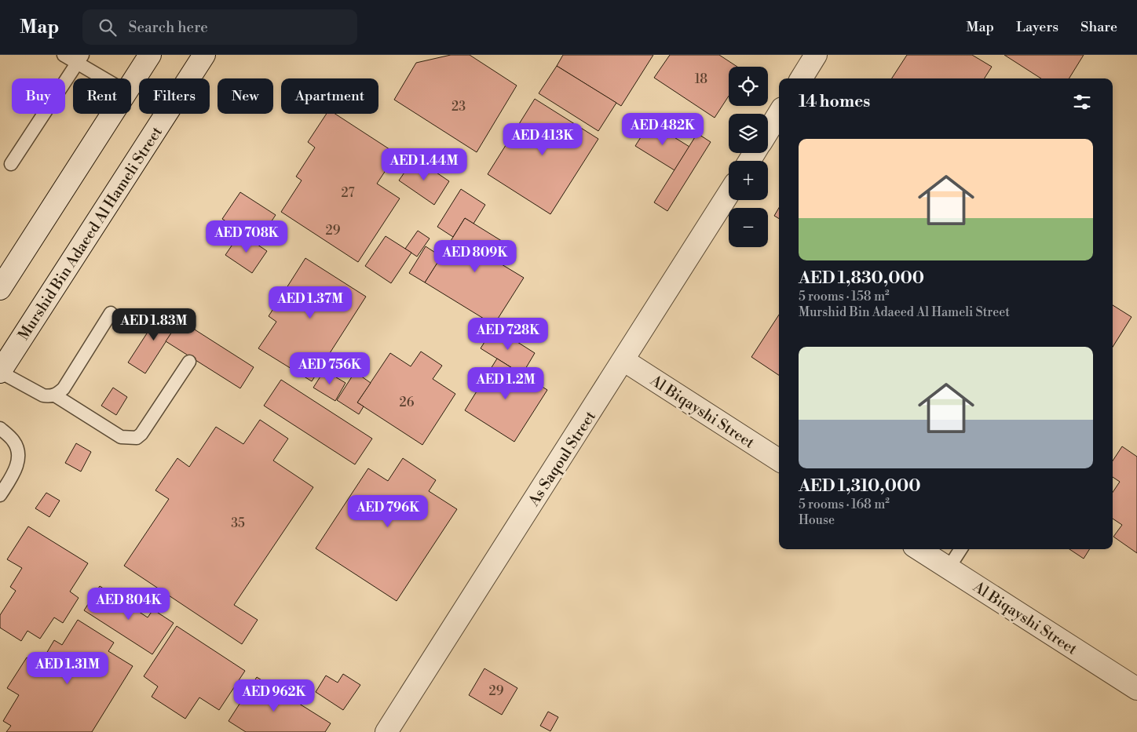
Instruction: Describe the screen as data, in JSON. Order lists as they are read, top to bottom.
{
  "streets": {
    "street": ["Murshid Bin Adaeed Al Hameli Street", "Al Biqayshi Street", "As Saqoul Street"]
  },
  "crossings": [
    ["Al Biqayshi Street", "As Saqoul Street"]
  ],
  "house_numbers": [
    "18",
    "23",
    "27",
    "29",
    "26",
    "35",
    "29"
  ],
  "page": {
    "header": "Map",
    "search": "Search here",
    "nav": ["Map", "Layers", "Share"],
    "map_buttons": ["+", "−"],
    "chip": [
      "Buy",
      "Rent",
      "Filters",
      "New",
      "Apartment"
    ],
    "heading": "14 homes",
    "price": [
      "AED 482K",
      "AED 413K",
      "AED 1.44M",
      "AED 708K",
      "AED 809K",
      "AED 1.37M",
      "AED 1.83M",
      "AED 728K",
      "AED 756K",
      "AED 1.2M",
      "AED 796K",
      "AED 804K",
      "AED 1.31M",
      "AED 962K"
    ],
    "list": [
      {
        "name": "AED 1,830,000",
        "note": "5 rooms · 158 m² · Murshid Bin Adaeed Al Hameli Street"
      },
      {
        "name": "AED 1,310,000",
        "note": "5 rooms · 168 m² · House"
      }
    ]
  }
}
